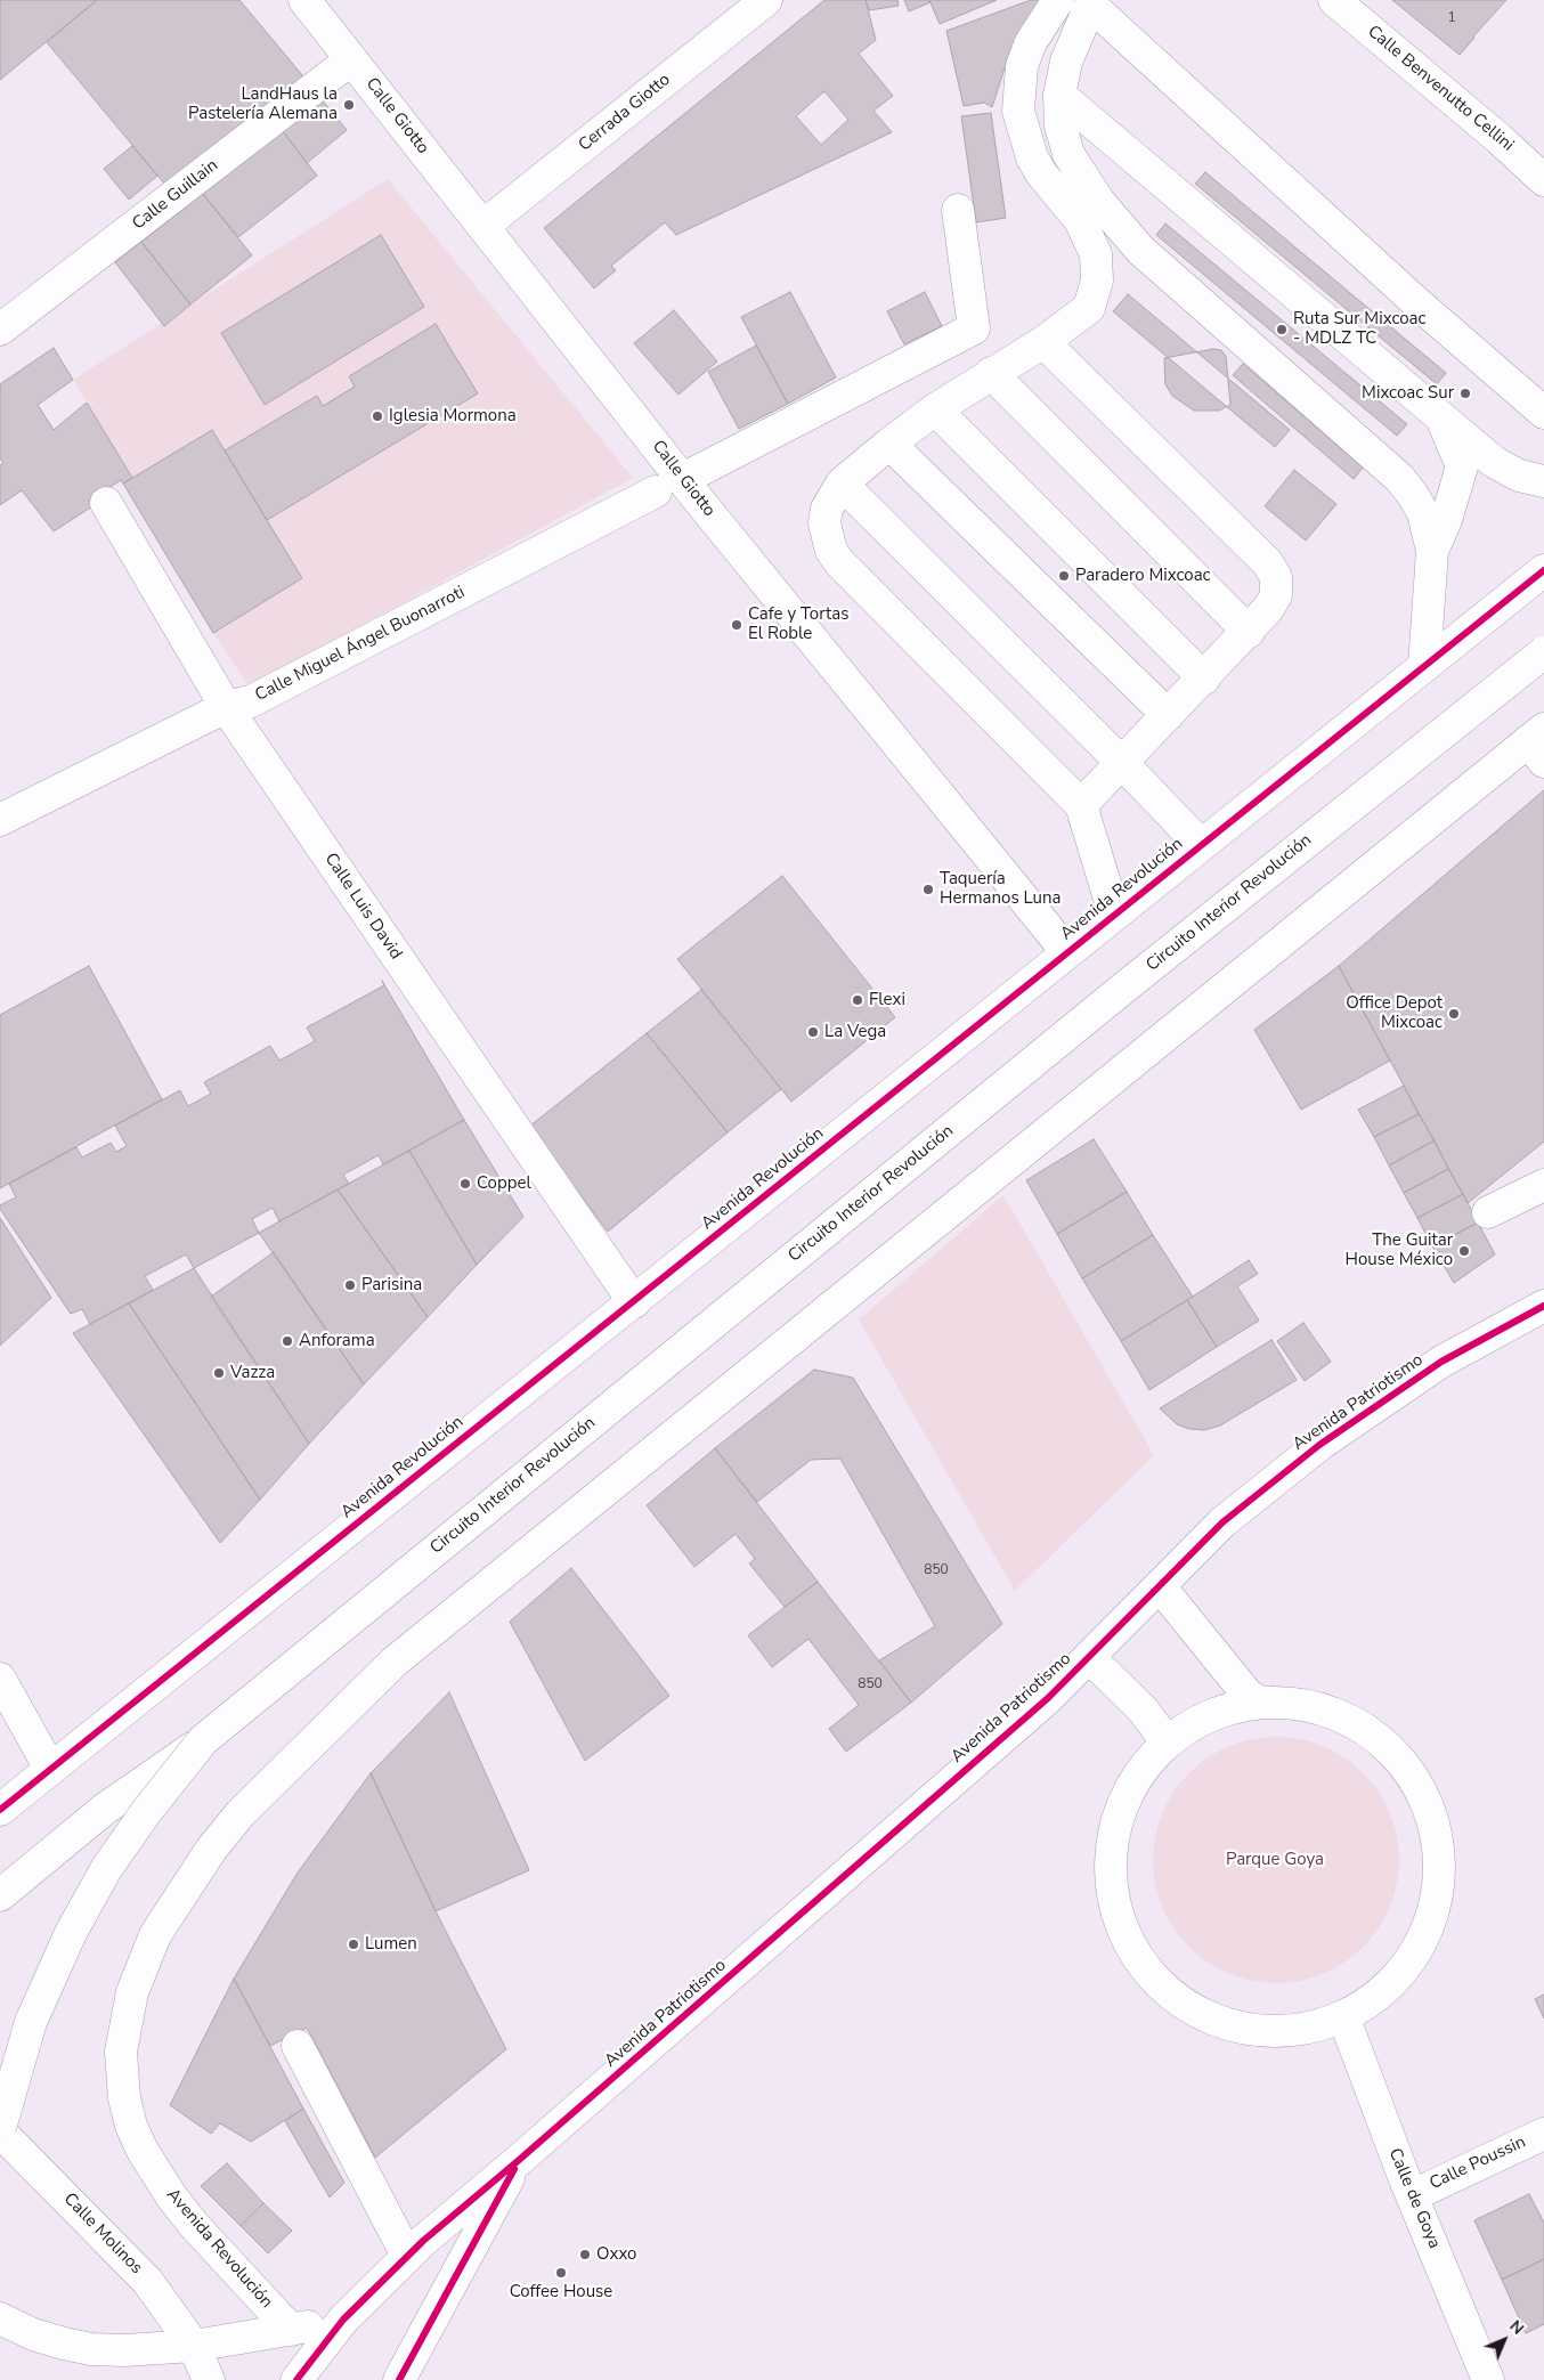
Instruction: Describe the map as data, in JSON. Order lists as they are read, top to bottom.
{
  "streets": {
    "main road": [
      "Calle Benvenutto Cellini",
      "Cerrada Giotto",
      "Calle Giotto",
      "Calle Guillain",
      "Calle Miguel Ángel Buonarroti",
      "Avenida Revolución",
      "Circuito Interior Revolución",
      "Calle Luis David",
      "Avenida Patriotismo",
      "Calle Poussin",
      "Calle de Goya",
      "Calle Molinos"
    ]
  },
  "crossings": [
    ["Cerrada Giotto", "Calle Giotto"],
    ["Calle Giotto", "Calle Guillain"],
    ["Calle Giotto", "Avenida Revolución"],
    ["Calle Miguel Ángel Buonarroti", "Calle Luis David"],
    ["Avenida Revolución", "Calle Luis David"],
    ["Calle Poussin", "Calle de Goya"]
  ],
  "parks": ["Parque Goya"],
  "places": [
    "LandHaus la Pastelería Alemana",
    "Ruta Sur Mixcoac - MDLZ TC",
    "Mixcoac Sur",
    "Iglesia Mormona",
    "Paradero Mixcoac",
    "Cafe y Tortas El Roble",
    "Taquería Hermanos Luna",
    "Flexi",
    "Office Depot Mixcoac",
    "La Vega",
    "Coppel",
    "The Guitar House México",
    "Parisina",
    "Anforama",
    "Vazza",
    "Lumen",
    "Oxxo",
    "Coffee House"
  ],
  "house_numbers": ["1", "850", "850"],
  "north": "top right"
}
